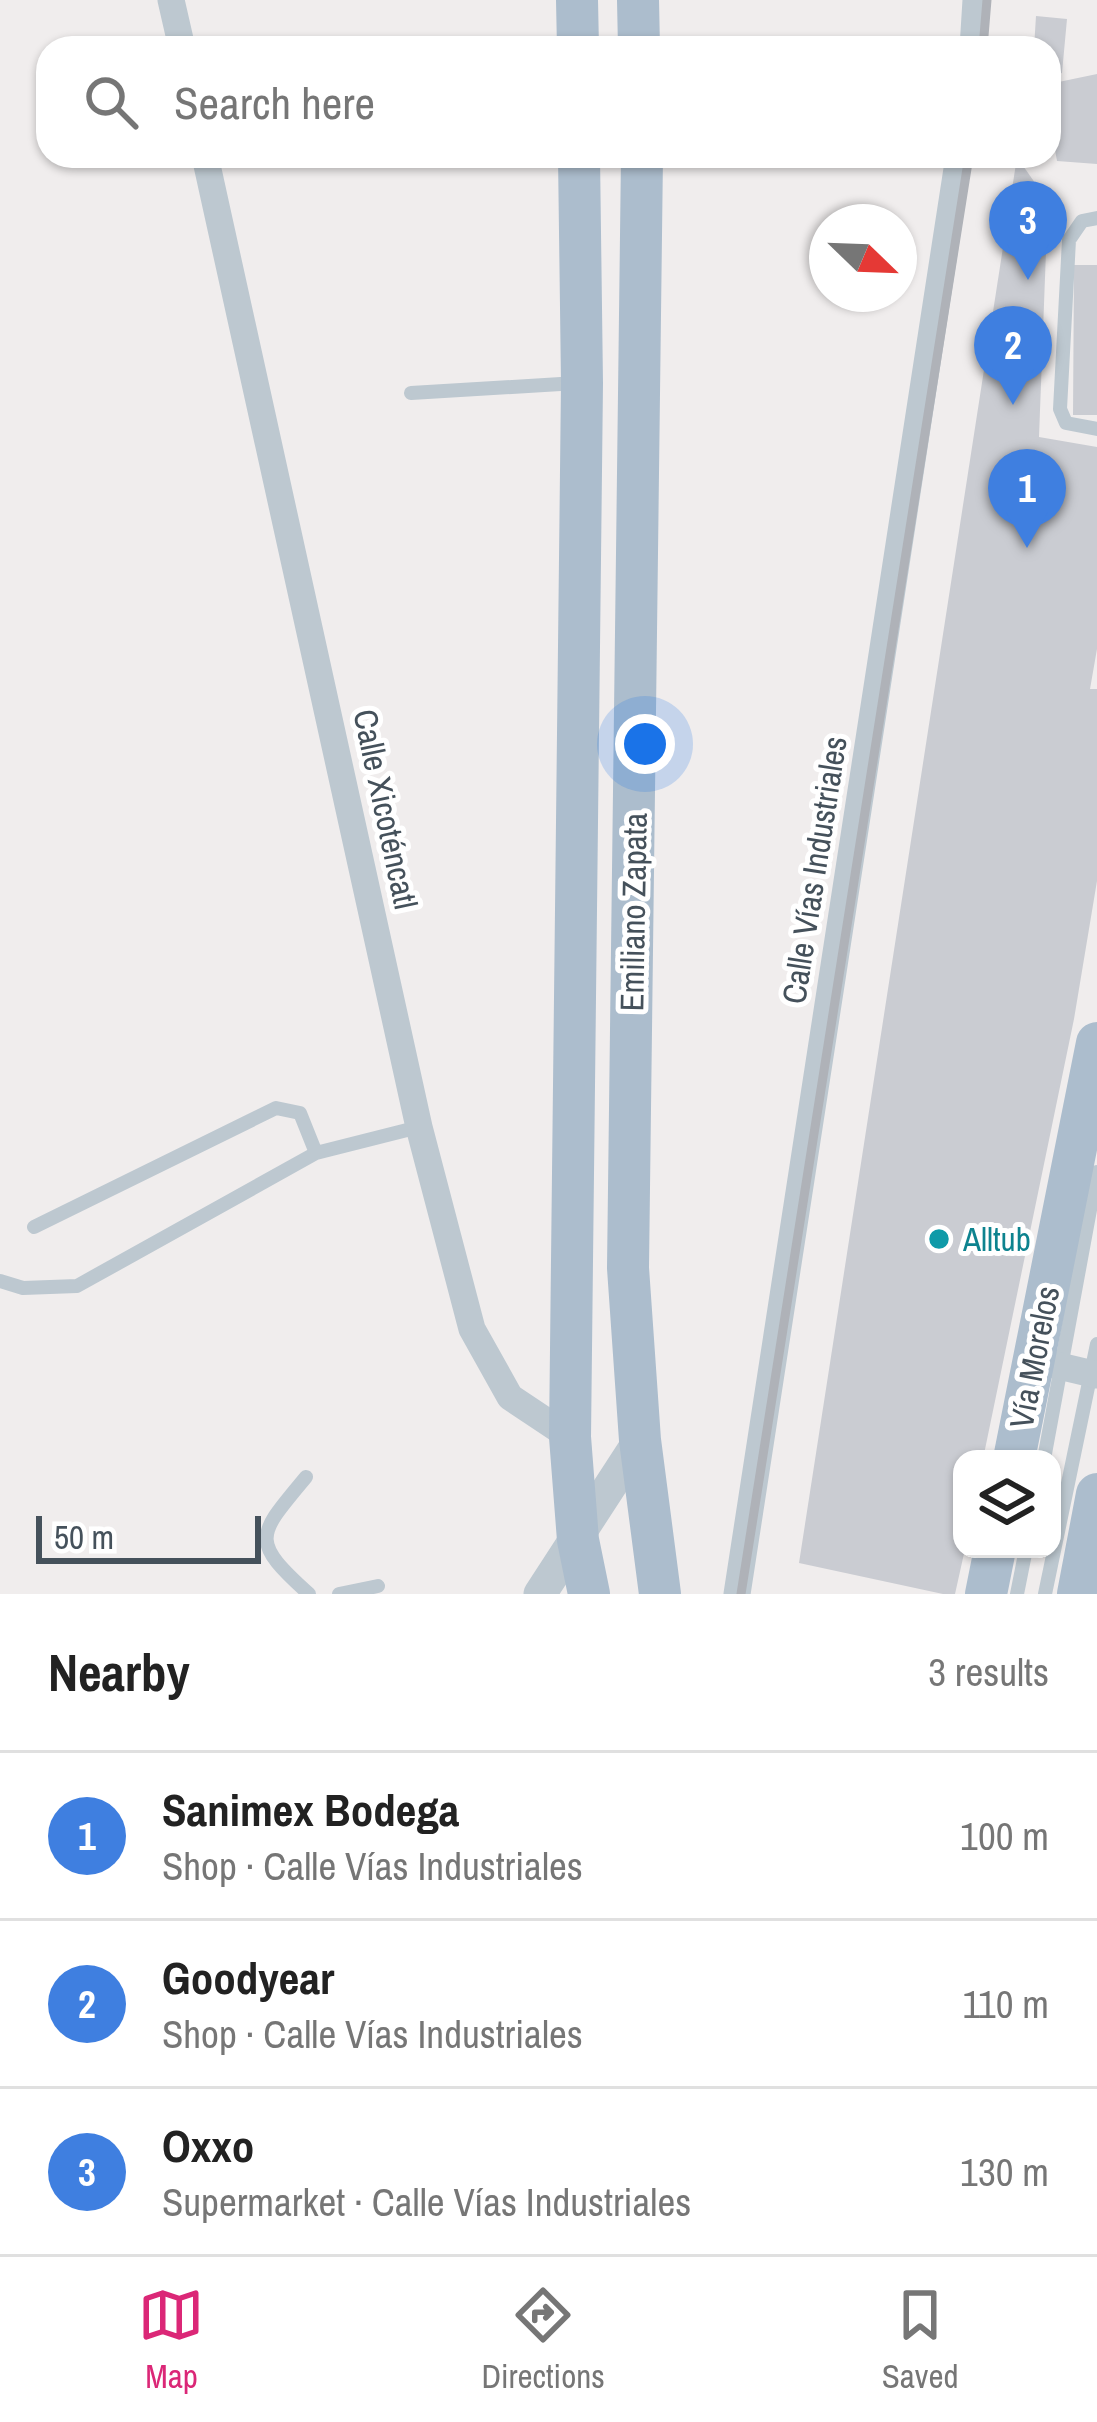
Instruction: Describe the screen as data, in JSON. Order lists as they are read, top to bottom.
{
  "streets": {
    "main road": ["Emiliano Zapata", "Vía Morelos"],
    "street": ["Calle Xicoténcatl", "Calle Vías Industriales"]
  },
  "crossings": [
    ["Calle Xicoténcatl", "Emiliano Zapata"]
  ],
  "places": ["Alltub"],
  "scale_bar": "50 m",
  "north": "bottom right",
  "page": {
    "search": "Search here",
    "pins": ["3", "2", "1"],
    "scale": "50 m",
    "heading": ["Nearby", "3 results"],
    "list": [
      {
        "mark": "1",
        "name": "Sanimex Bodega",
        "note": "Shop · Calle Vías Industriales",
        "value": "100 m"
      },
      {
        "mark": "2",
        "name": "Goodyear",
        "note": "Shop · Calle Vías Industriales",
        "value": "110 m"
      },
      {
        "mark": "3",
        "name": "Oxxo",
        "note": "Supermarket · Calle Vías Industriales",
        "value": "130 m"
      }
    ],
    "nav": ["Map", "Directions", "Saved"]
  }
}
